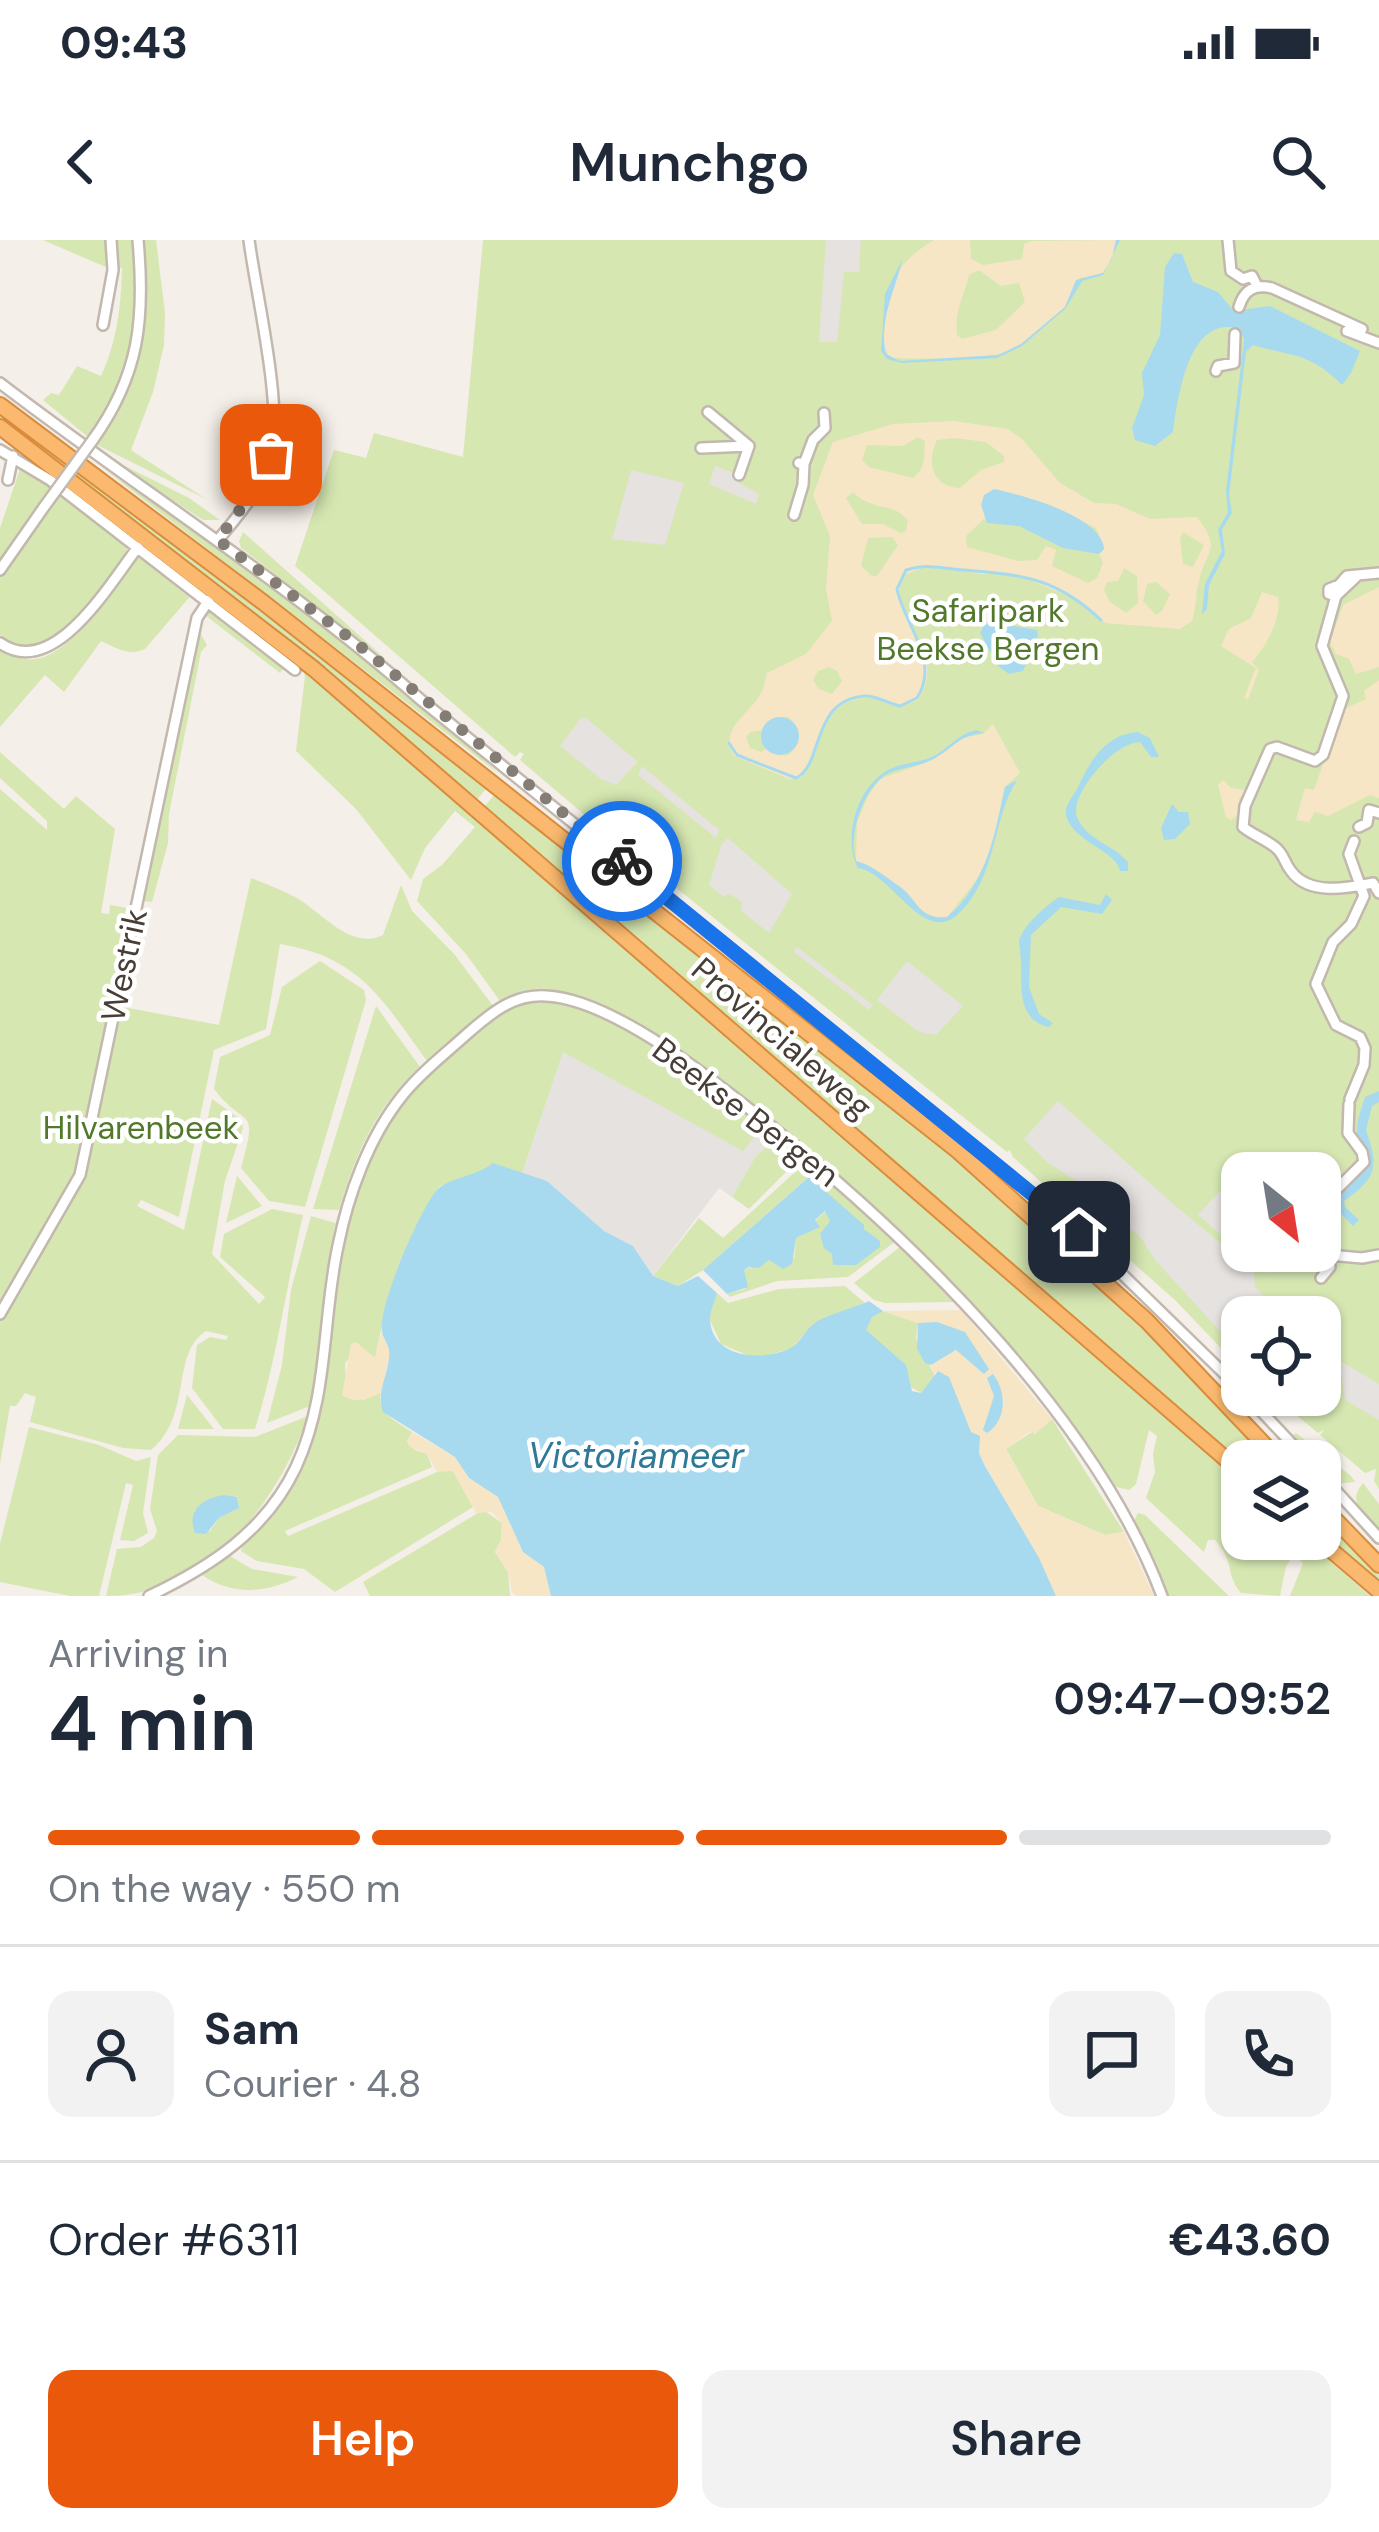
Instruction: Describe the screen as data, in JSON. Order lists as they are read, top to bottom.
{
  "streets": {
    "highway": ["Provincialeweg"],
    "street": ["Westrik", "Beekse Bergen"]
  },
  "water": ["Victoriameer"],
  "parks": ["Safaripark Beekse Bergen", "Hilvarenbeek"],
  "north": "bottom right",
  "page": {
    "status": "09:43",
    "header": "Munchgo",
    "heading": ["4 min", "Arriving in", "09:47–09:52"],
    "panel": [
      "Sam",
      "Courier · 4.8",
      "Order #6311",
      "€43.60"
    ],
    "bar": "On the way · 550 m",
    "buttons": ["Help", "Share"]
  }
}
